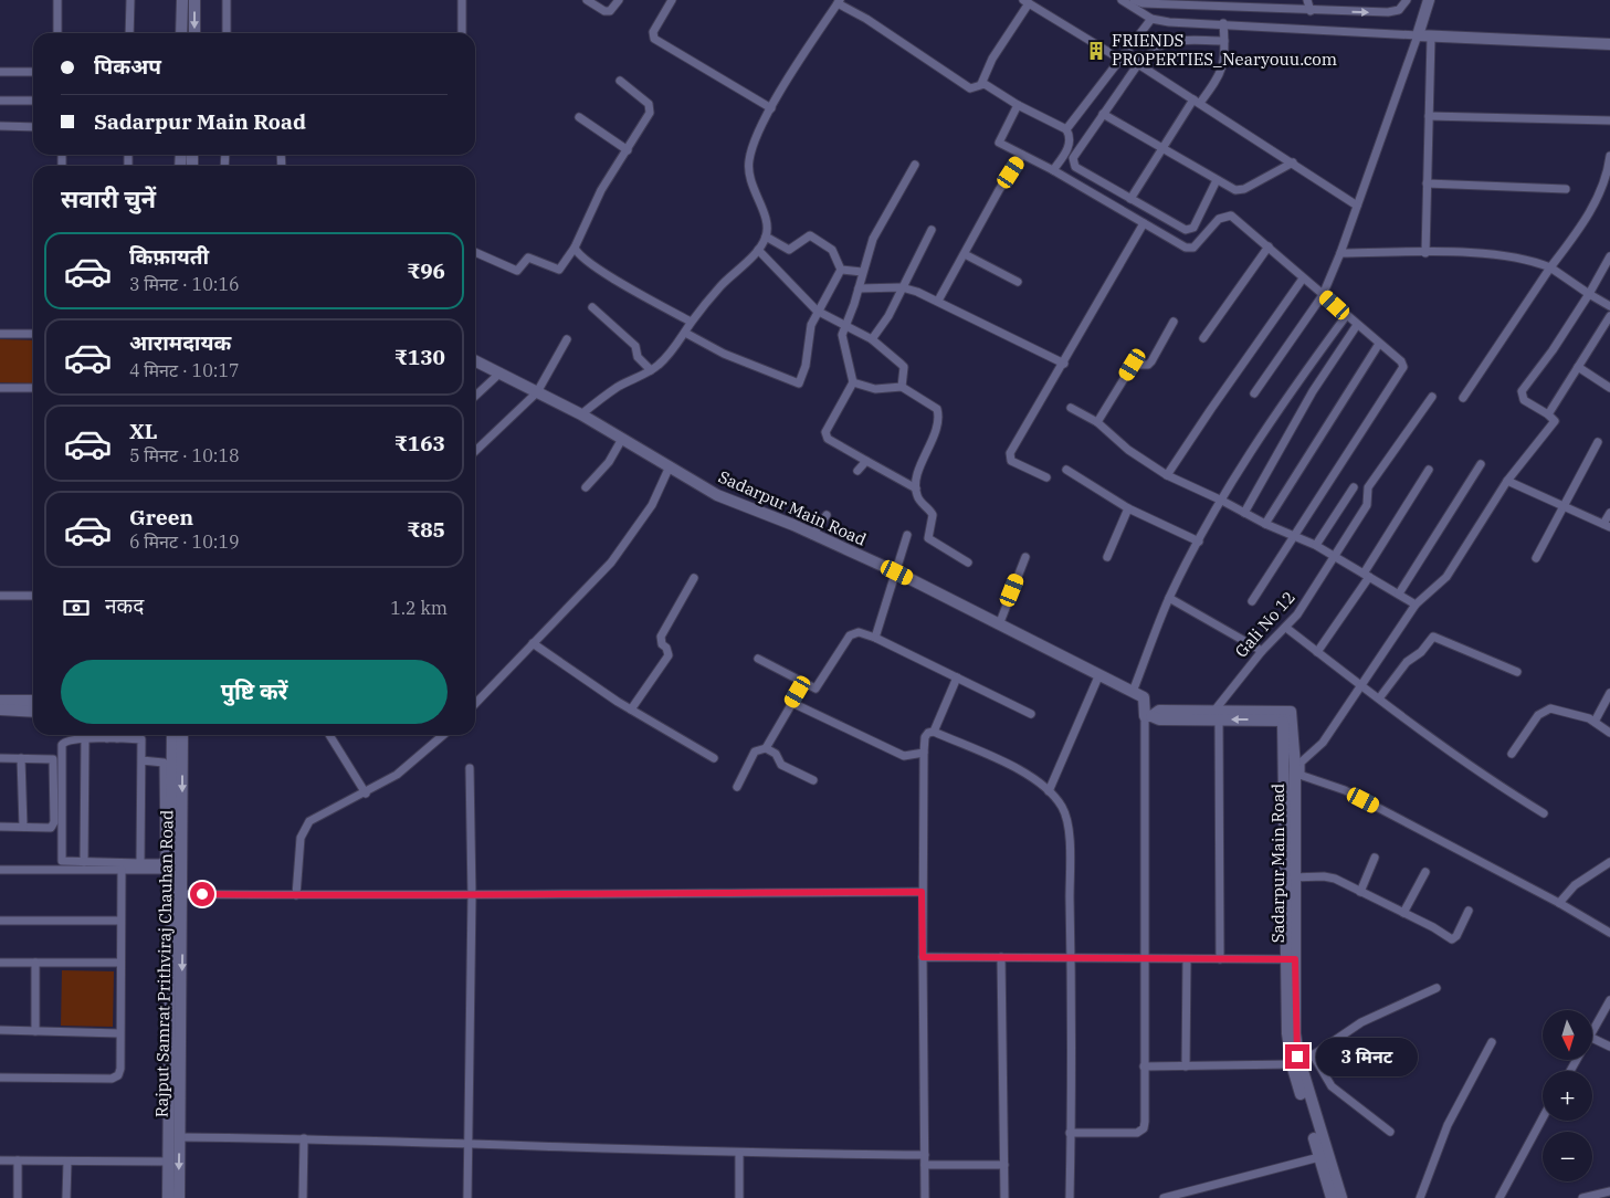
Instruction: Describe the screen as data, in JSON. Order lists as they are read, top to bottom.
{
  "streets": {
    "street": ["Sadarpur Main Road", "Gali No 12", "Rajput Samrat Prithviraj Chauhan Road"]
  },
  "crossings": [
    ["Sadarpur Main Road", "Gali No 12"]
  ],
  "places": {
    "building": ["FRIENDS PROPERTIES_Nearyouu.com"]
  },
  "north": "bottom",
  "page": {
    "banner": ["पिकअप", "Sadarpur Main Road"],
    "heading": "सवारी चुनें",
    "list": [
      {
        "name": "किफ़ायती",
        "note": "3 मिनट · 10:16",
        "value": "₹96"
      },
      {
        "name": "आरामदायक",
        "note": "4 मिनट · 10:17",
        "value": "₹130"
      },
      {
        "name": "XL",
        "note": "5 मिनट · 10:18",
        "value": "₹163"
      },
      {
        "name": "Green",
        "note": "6 मिनट · 10:19",
        "value": "₹85"
      }
    ],
    "pay": ["नकद", "1.2 km"],
    "buttons": "पुष्टि करें",
    "map_buttons": ["+", "−"],
    "bubble": "3 मिनट"
  }
}
